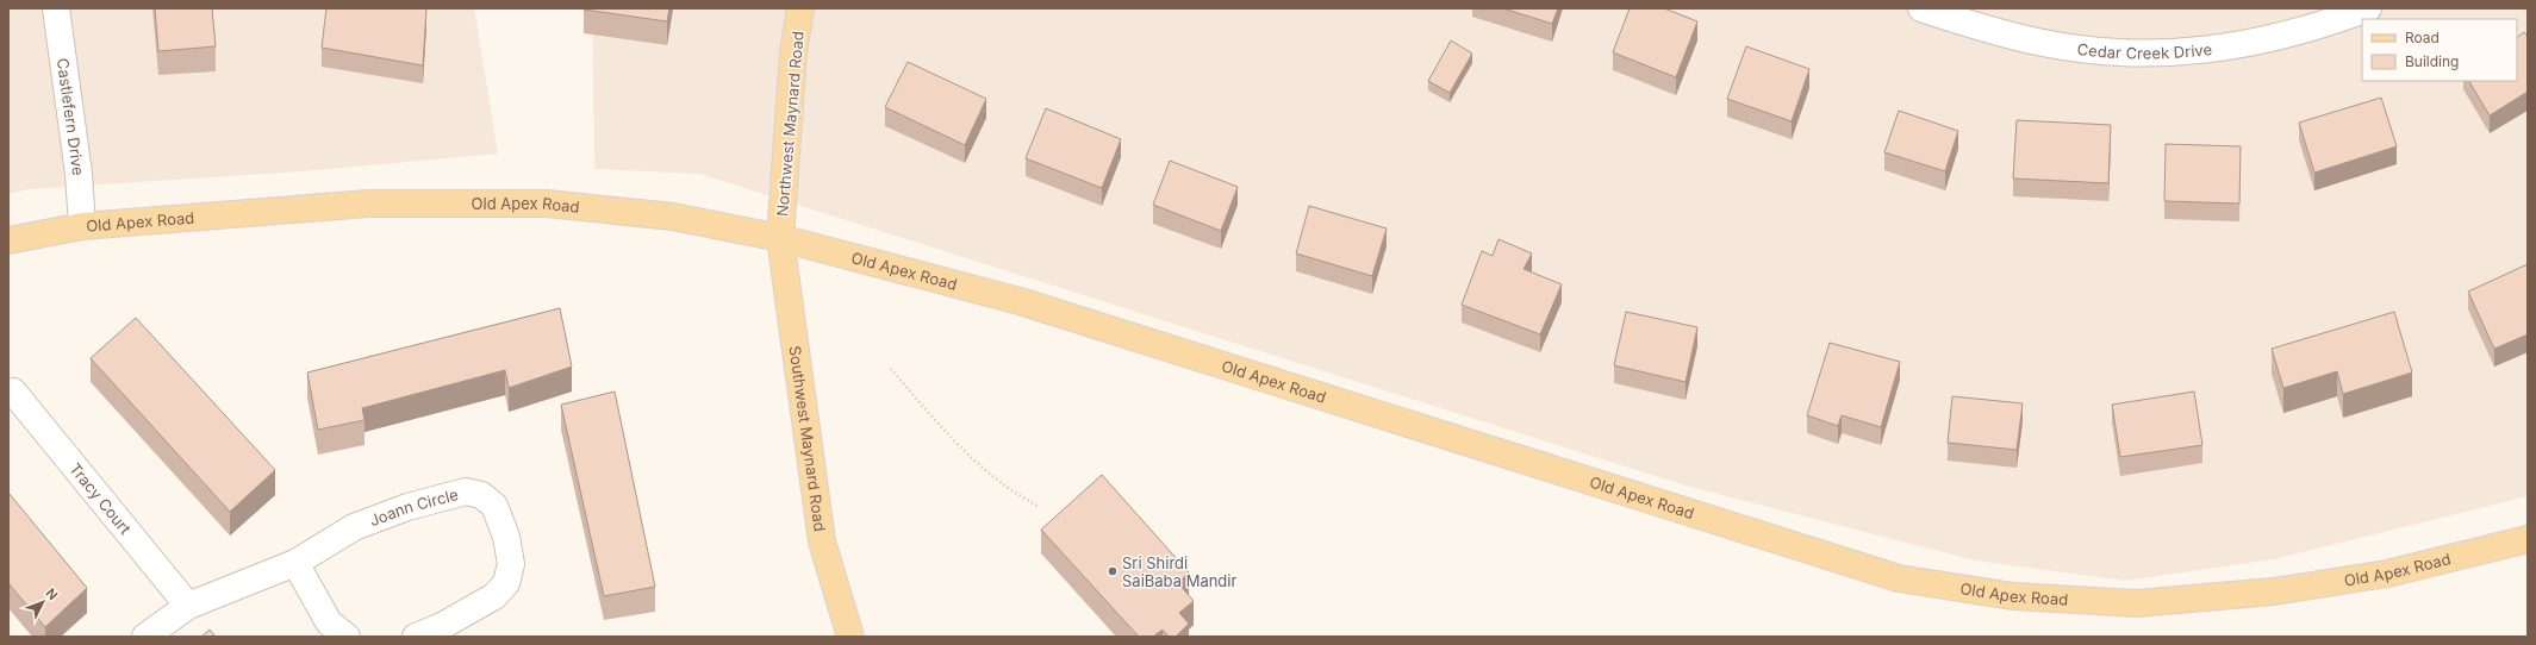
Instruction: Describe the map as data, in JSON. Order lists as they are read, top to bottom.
{
  "streets": {
    "main road": ["Northwest Maynard Road", "Old Apex Road", "Southwest Maynard Road"],
    "street": [
      "Cedar Creek Drive",
      "Castlefern Drive",
      "Tracy Court",
      "Joann Circle"
    ]
  },
  "crossings": [
    ["Castlefern Drive", "Old Apex Road"],
    ["Northwest Maynard Road", "Old Apex Road"],
    ["Northwest Maynard Road", "Southwest Maynard Road"],
    ["Old Apex Road", "Southwest Maynard Road"],
    ["Tracy Court", "Joann Circle"]
  ],
  "places": ["Sri Shirdi SaiBaba Mandir"],
  "legend": ["Road", "Building"],
  "north": "top right"
}
